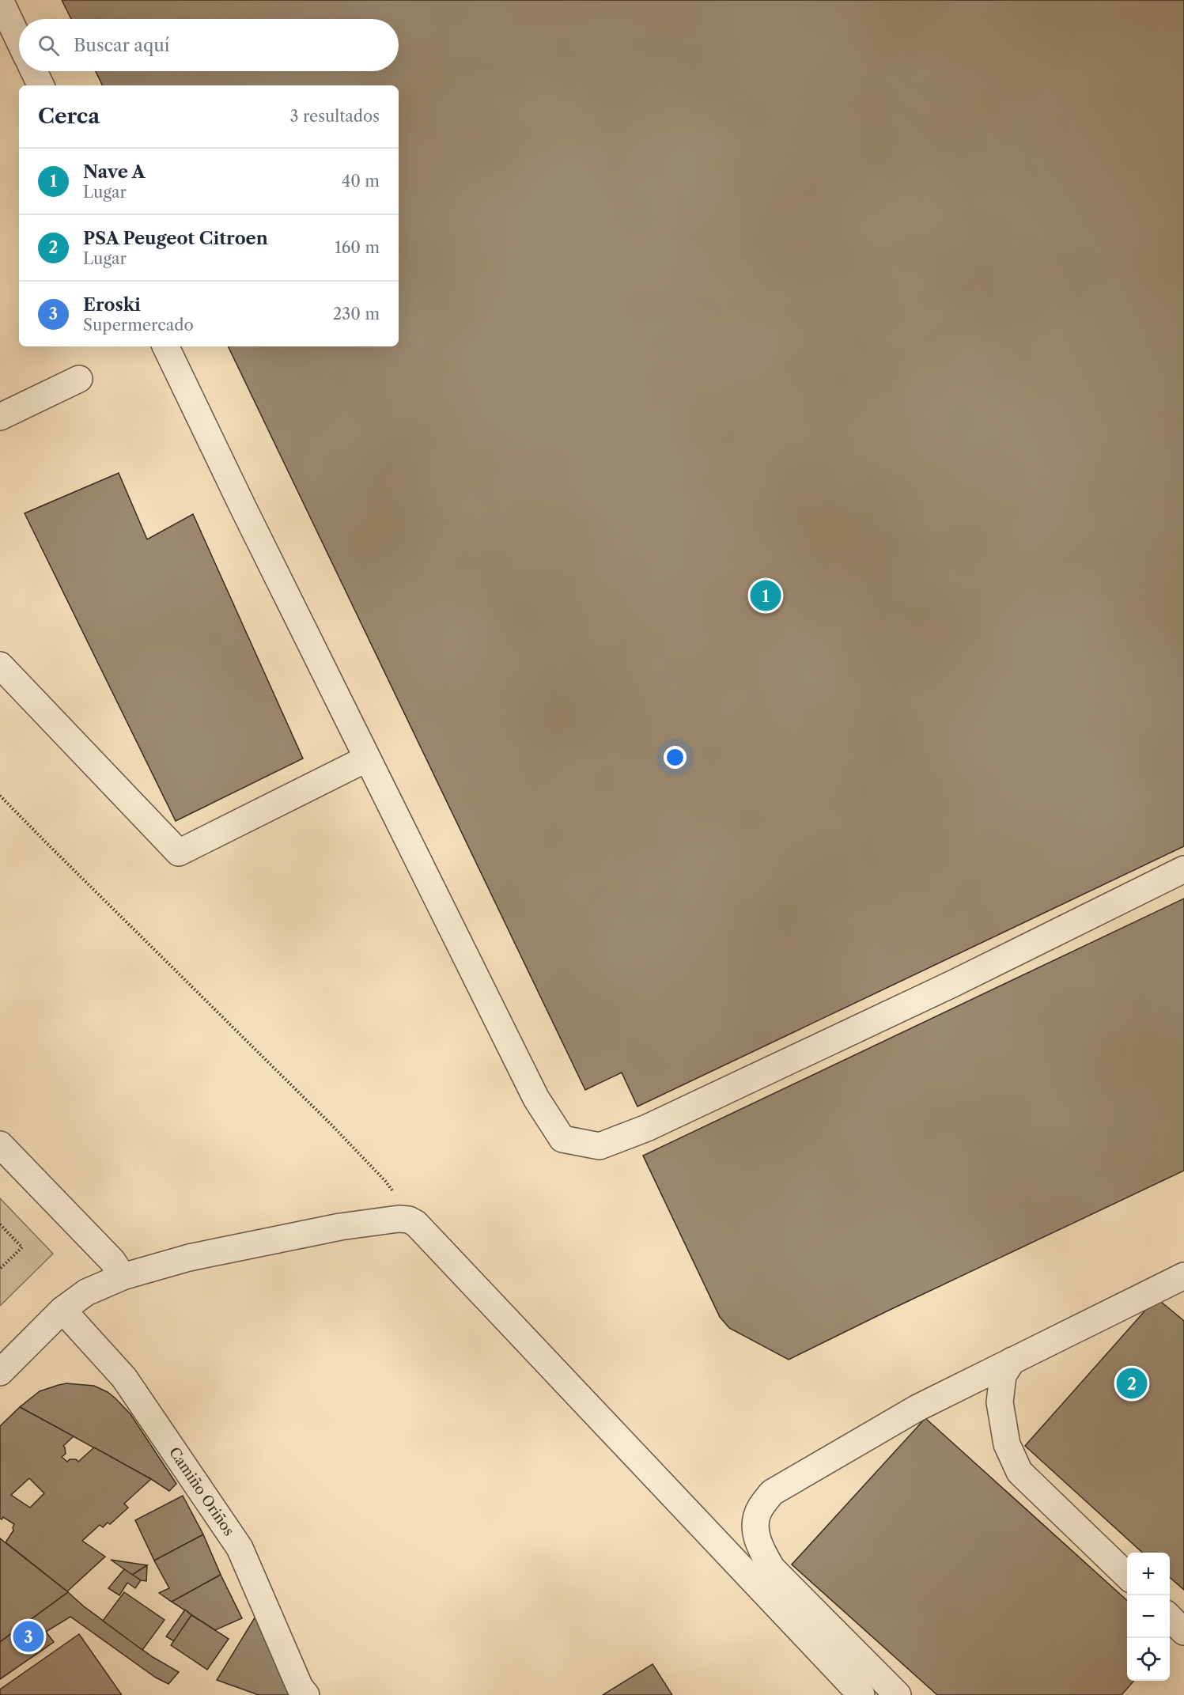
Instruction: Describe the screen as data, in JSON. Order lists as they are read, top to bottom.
{
  "streets": {
    "street": ["Camiño Oriños"]
  },
  "page": {
    "search": "Buscar aquí",
    "heading": ["Cerca", "3 resultados"],
    "list": [
      {
        "mark": "1",
        "name": "Nave A",
        "note": "Lugar",
        "value": "40 m"
      },
      {
        "mark": "2",
        "name": "PSA Peugeot Citroen",
        "note": "Lugar",
        "value": "160 m"
      },
      {
        "mark": "3",
        "name": "Eroski",
        "note": "Supermercado",
        "value": "230 m"
      }
    ],
    "pins": ["1", "2", "3"],
    "map_buttons": ["+", "−"]
  }
}
